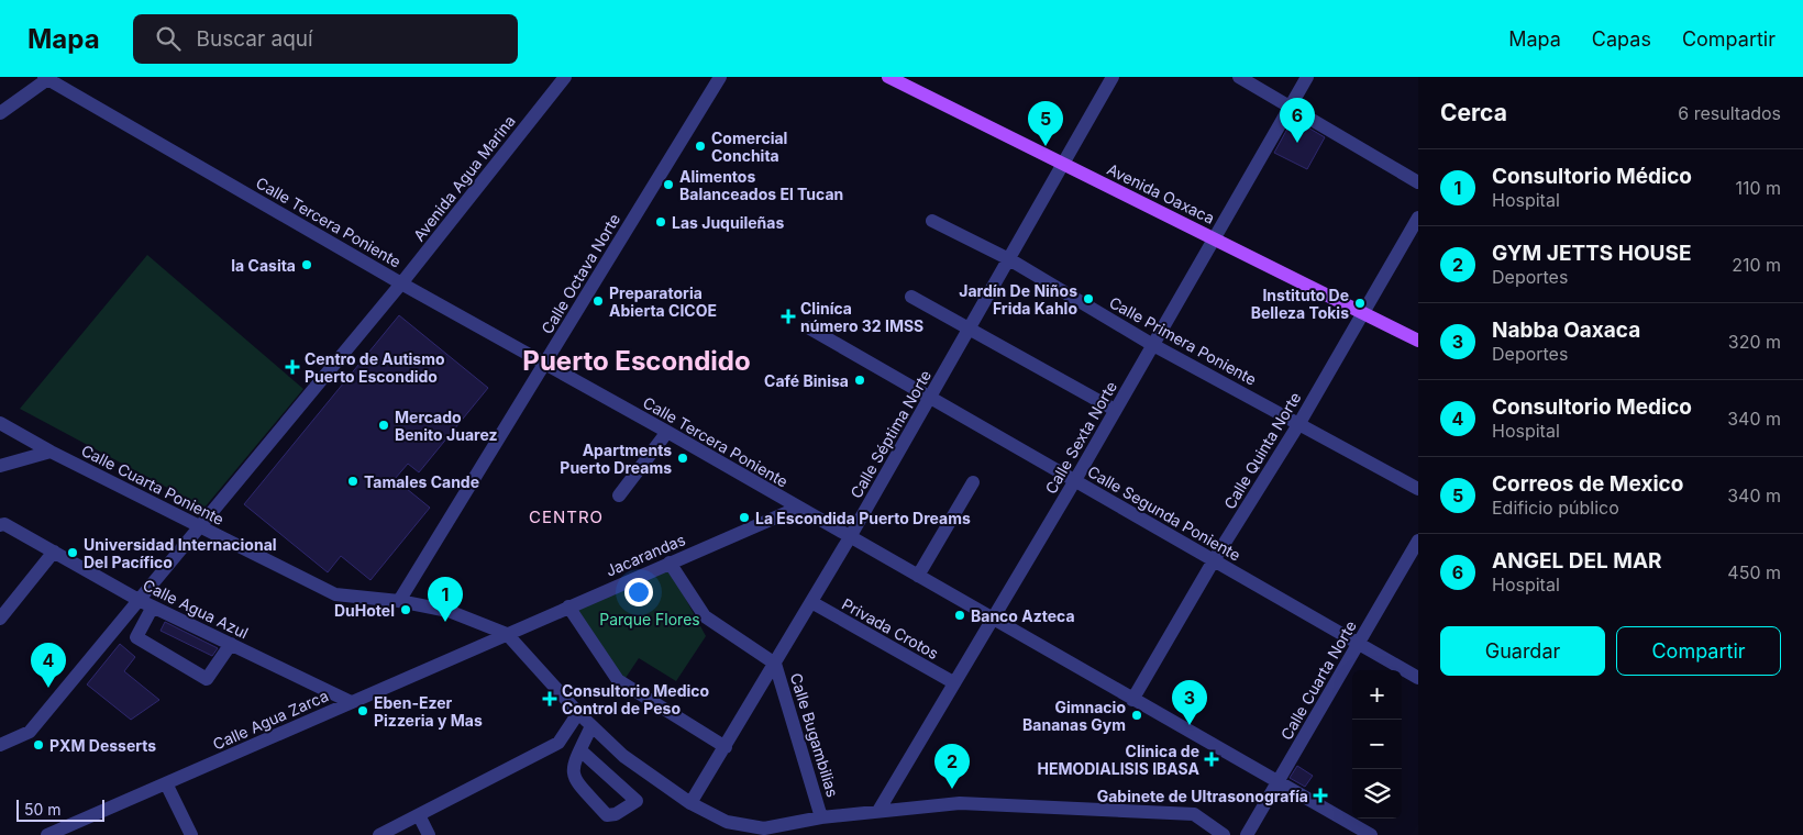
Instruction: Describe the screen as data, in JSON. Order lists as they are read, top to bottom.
{
  "streets": {
    "main road": ["Avenida Oaxaca"],
    "street": [
      "Avenida Agua Marina",
      "Calle Tercera Poniente",
      "Calle Octava Norte",
      "Calle Primera Poniente",
      "Calle Séptima Norte",
      "Calle Sexta Norte",
      "Calle Quinta Norte",
      "Calle Cuarta Poniente",
      "Calle Segunda Poniente",
      "Jacarandas",
      "Calle Agua Azul",
      "Privada Crotos",
      "Calle Cuarta Norte",
      "Calle Agua Zarca",
      "Calle Bugambilias"
    ]
  },
  "crossings": [
    ["Avenida Agua Marina", "Calle Tercera Poniente"],
    ["Avenida Agua Marina", "Calle Cuarta Poniente"],
    ["Avenida Agua Marina", "Calle Agua Azul"],
    ["Avenida Oaxaca", "Calle Séptima Norte"],
    ["Avenida Oaxaca", "Calle Sexta Norte"],
    ["Avenida Oaxaca", "Calle Quinta Norte"],
    ["Calle Tercera Poniente", "Calle Octava Norte"],
    ["Calle Tercera Poniente", "Calle Séptima Norte"],
    ["Calle Tercera Poniente", "Calle Sexta Norte"],
    ["Calle Tercera Poniente", "Calle Quinta Norte"],
    ["Calle Tercera Poniente", "Jacarandas"],
    ["Calle Tercera Poniente", "Calle Cuarta Norte"],
    ["Calle Octava Norte", "Calle Cuarta Poniente"],
    ["Calle Primera Poniente", "Calle Séptima Norte"],
    ["Calle Primera Poniente", "Calle Sexta Norte"],
    ["Calle Primera Poniente", "Calle Quinta Norte"],
    ["Calle Séptima Norte", "Calle Cuarta Poniente"],
    ["Calle Séptima Norte", "Calle Segunda Poniente"],
    ["Calle Séptima Norte", "Privada Crotos"],
    ["Calle Séptima Norte", "Calle Bugambilias"],
    ["Calle Sexta Norte", "Calle Cuarta Poniente"],
    ["Calle Sexta Norte", "Calle Segunda Poniente"],
    ["Calle Sexta Norte", "Privada Crotos"],
    ["Calle Quinta Norte", "Calle Segunda Poniente"],
    ["Calle Cuarta Poniente", "Jacarandas"],
    ["Calle Cuarta Poniente", "Calle Agua Zarca"],
    ["Calle Cuarta Poniente", "Calle Bugambilias"],
    ["Calle Segunda Poniente", "Calle Cuarta Norte"],
    ["Jacarandas", "Calle Agua Zarca"],
    ["Calle Agua Azul", "Calle Agua Zarca"]
  ],
  "districts": ["Puerto Escondido", "CENTRO"],
  "parks": ["Parque Flores"],
  "places": {
    "other": [
      "Comercial Conchita",
      "Alimentos Balanceados El Tucan",
      "Las Juquileñas",
      "la Casita",
      "Jardín De Niños Frida Kahlo",
      "Preparatoria Abierta CICOE",
      "Instituto De Belleza Tokis",
      "Café Binisa",
      "Mercado Benito Juarez",
      "Apartments Puerto Dreams",
      "Tamales Cande",
      "La Escondida Puerto Dreams",
      "Universidad Internacional Del Pacífico",
      "DuHotel",
      "Banco Azteca",
      "Eben-Ezer Pizzeria y Mas",
      "Gimnacio Bananas Gym",
      "PXM Desserts"
    ],
    "health": [
      "Cliníca número 32 IMSS",
      "Centro de Autismo Puerto Escondido",
      "Consultorio Medico Control de Peso",
      "Clinica de HEMODIALISIS IBASA",
      "Gabinete de Ultrasonografía"
    ]
  },
  "scale_bar": "50 m",
  "page": {
    "header": "Mapa",
    "search": "Buscar aquí",
    "nav": ["Mapa", "Capas", "Compartir"],
    "heading": ["Cerca", "6 resultados"],
    "pins": [
      "6",
      "5",
      "1",
      "4",
      "3",
      "2"
    ],
    "list": [
      {
        "mark": "1",
        "name": "Consultorio Médico",
        "note": "Hospital",
        "value": "110 m"
      },
      {
        "mark": "2",
        "name": "GYM JETTS HOUSE",
        "note": "Deportes",
        "value": "210 m"
      },
      {
        "mark": "3",
        "name": "Nabba Oaxaca",
        "note": "Deportes",
        "value": "320 m"
      },
      {
        "mark": "4",
        "name": "Consultorio Medico",
        "note": "Hospital",
        "value": "340 m"
      },
      {
        "mark": "5",
        "name": "Correos de Mexico",
        "note": "Edificio público",
        "value": "340 m"
      },
      {
        "mark": "6",
        "name": "ANGEL DEL MAR",
        "note": "Hospital",
        "value": "450 m"
      }
    ],
    "buttons": ["Guardar", "Compartir"],
    "map_buttons": ["+", "−"],
    "scale": "50 m"
  }
}
